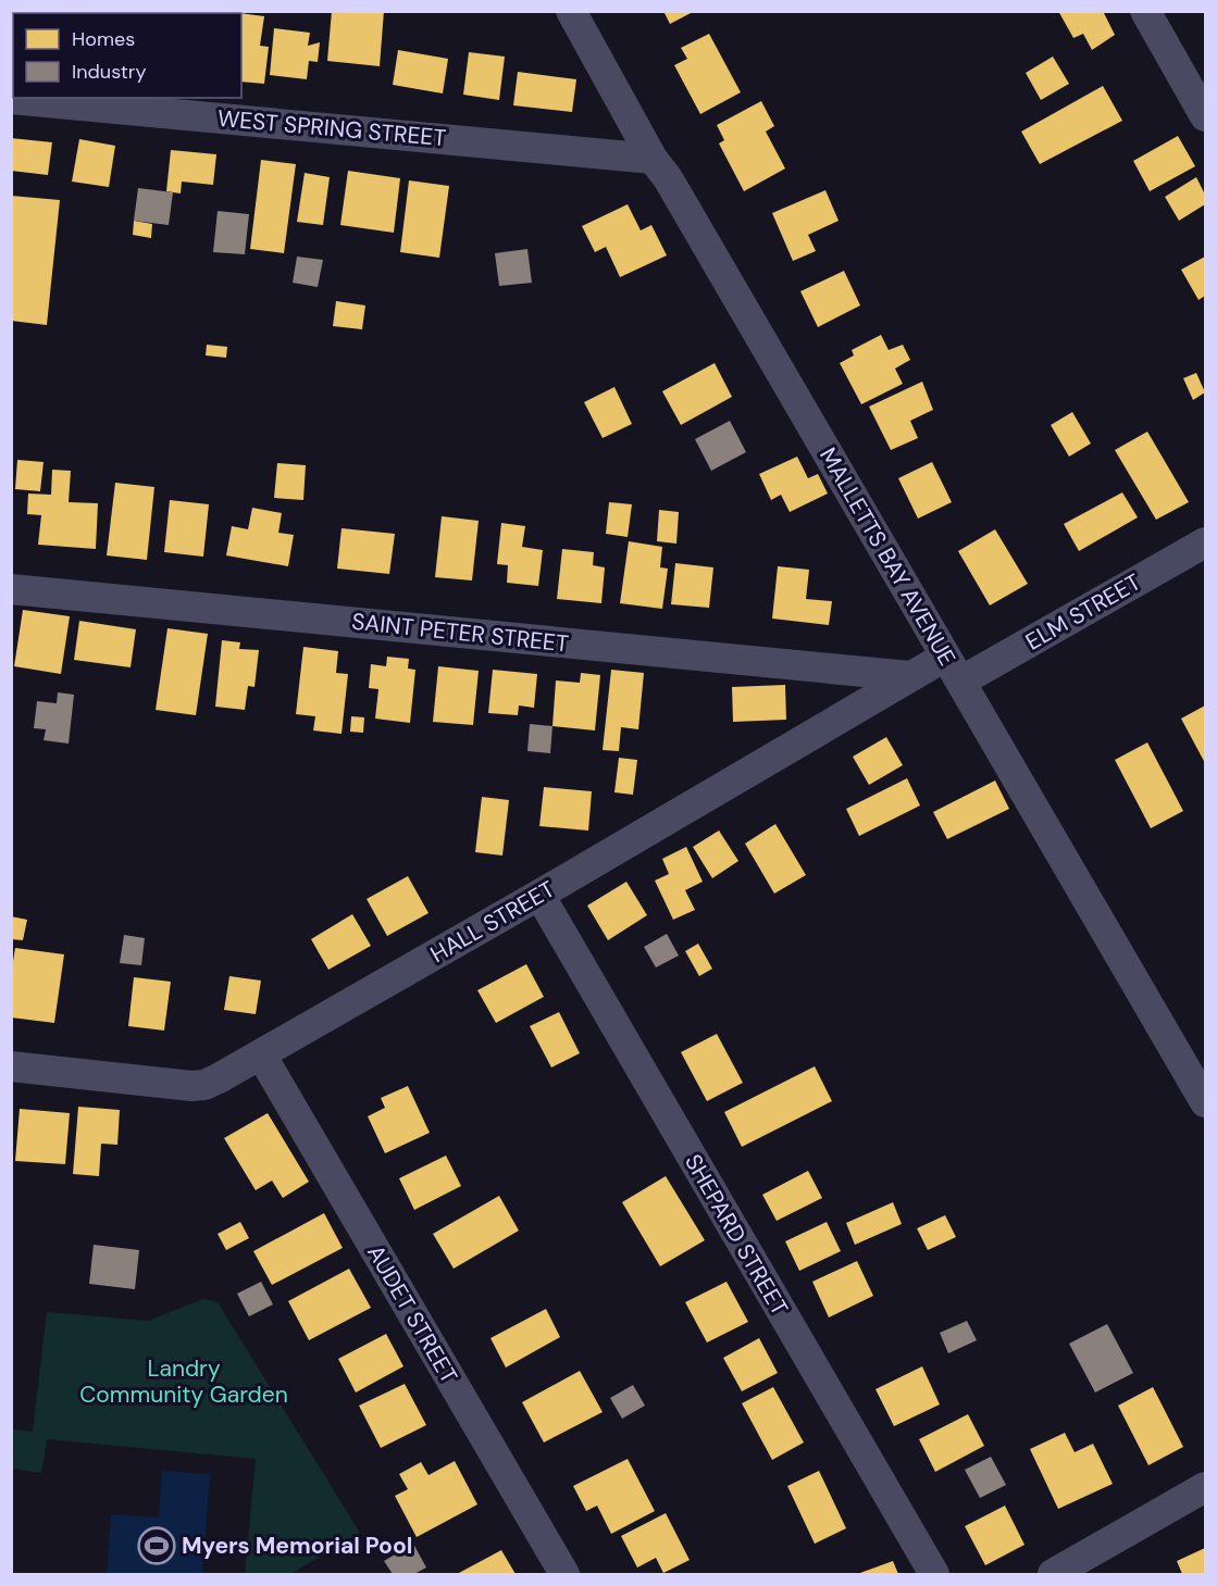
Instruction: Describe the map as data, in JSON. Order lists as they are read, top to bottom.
{
  "streets": {
    "street": [
      "WEST SPRING STREET",
      "MALLETTS BAY AVENUE",
      "ELM STREET",
      "SAINT PETER STREET",
      "HALL STREET",
      "SHEPARD STREET",
      "AUDET STREET"
    ]
  },
  "crossings": [
    ["WEST SPRING STREET", "MALLETTS BAY AVENUE"],
    ["MALLETTS BAY AVENUE", "ELM STREET"],
    ["MALLETTS BAY AVENUE", "HALL STREET"],
    ["ELM STREET", "HALL STREET"],
    ["SAINT PETER STREET", "HALL STREET"],
    ["HALL STREET", "SHEPARD STREET"],
    ["HALL STREET", "AUDET STREET"]
  ],
  "parks": ["Landry Community Garden"],
  "places": {
    "sports": ["Myers Memorial Pool"]
  },
  "legend": ["Homes", "Industry"]
}
